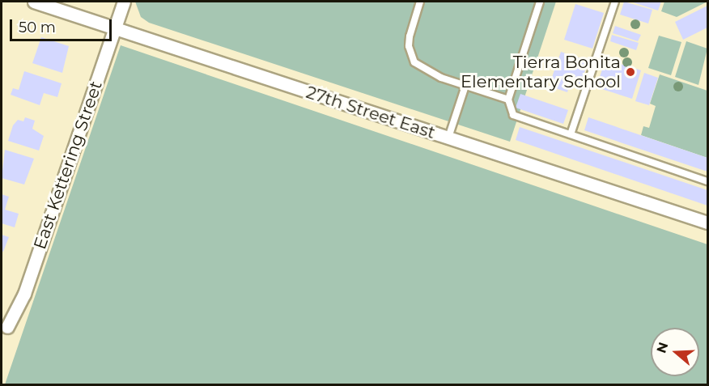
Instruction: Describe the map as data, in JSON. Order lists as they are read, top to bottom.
{
  "streets": {
    "street": ["27th Street East", "East Kettering Street"]
  },
  "crossings": [
    ["27th Street East", "East Kettering Street"]
  ],
  "places": ["Tierra Bonita Elementary School"],
  "scale_bar": "50 m",
  "north": "left"
}
